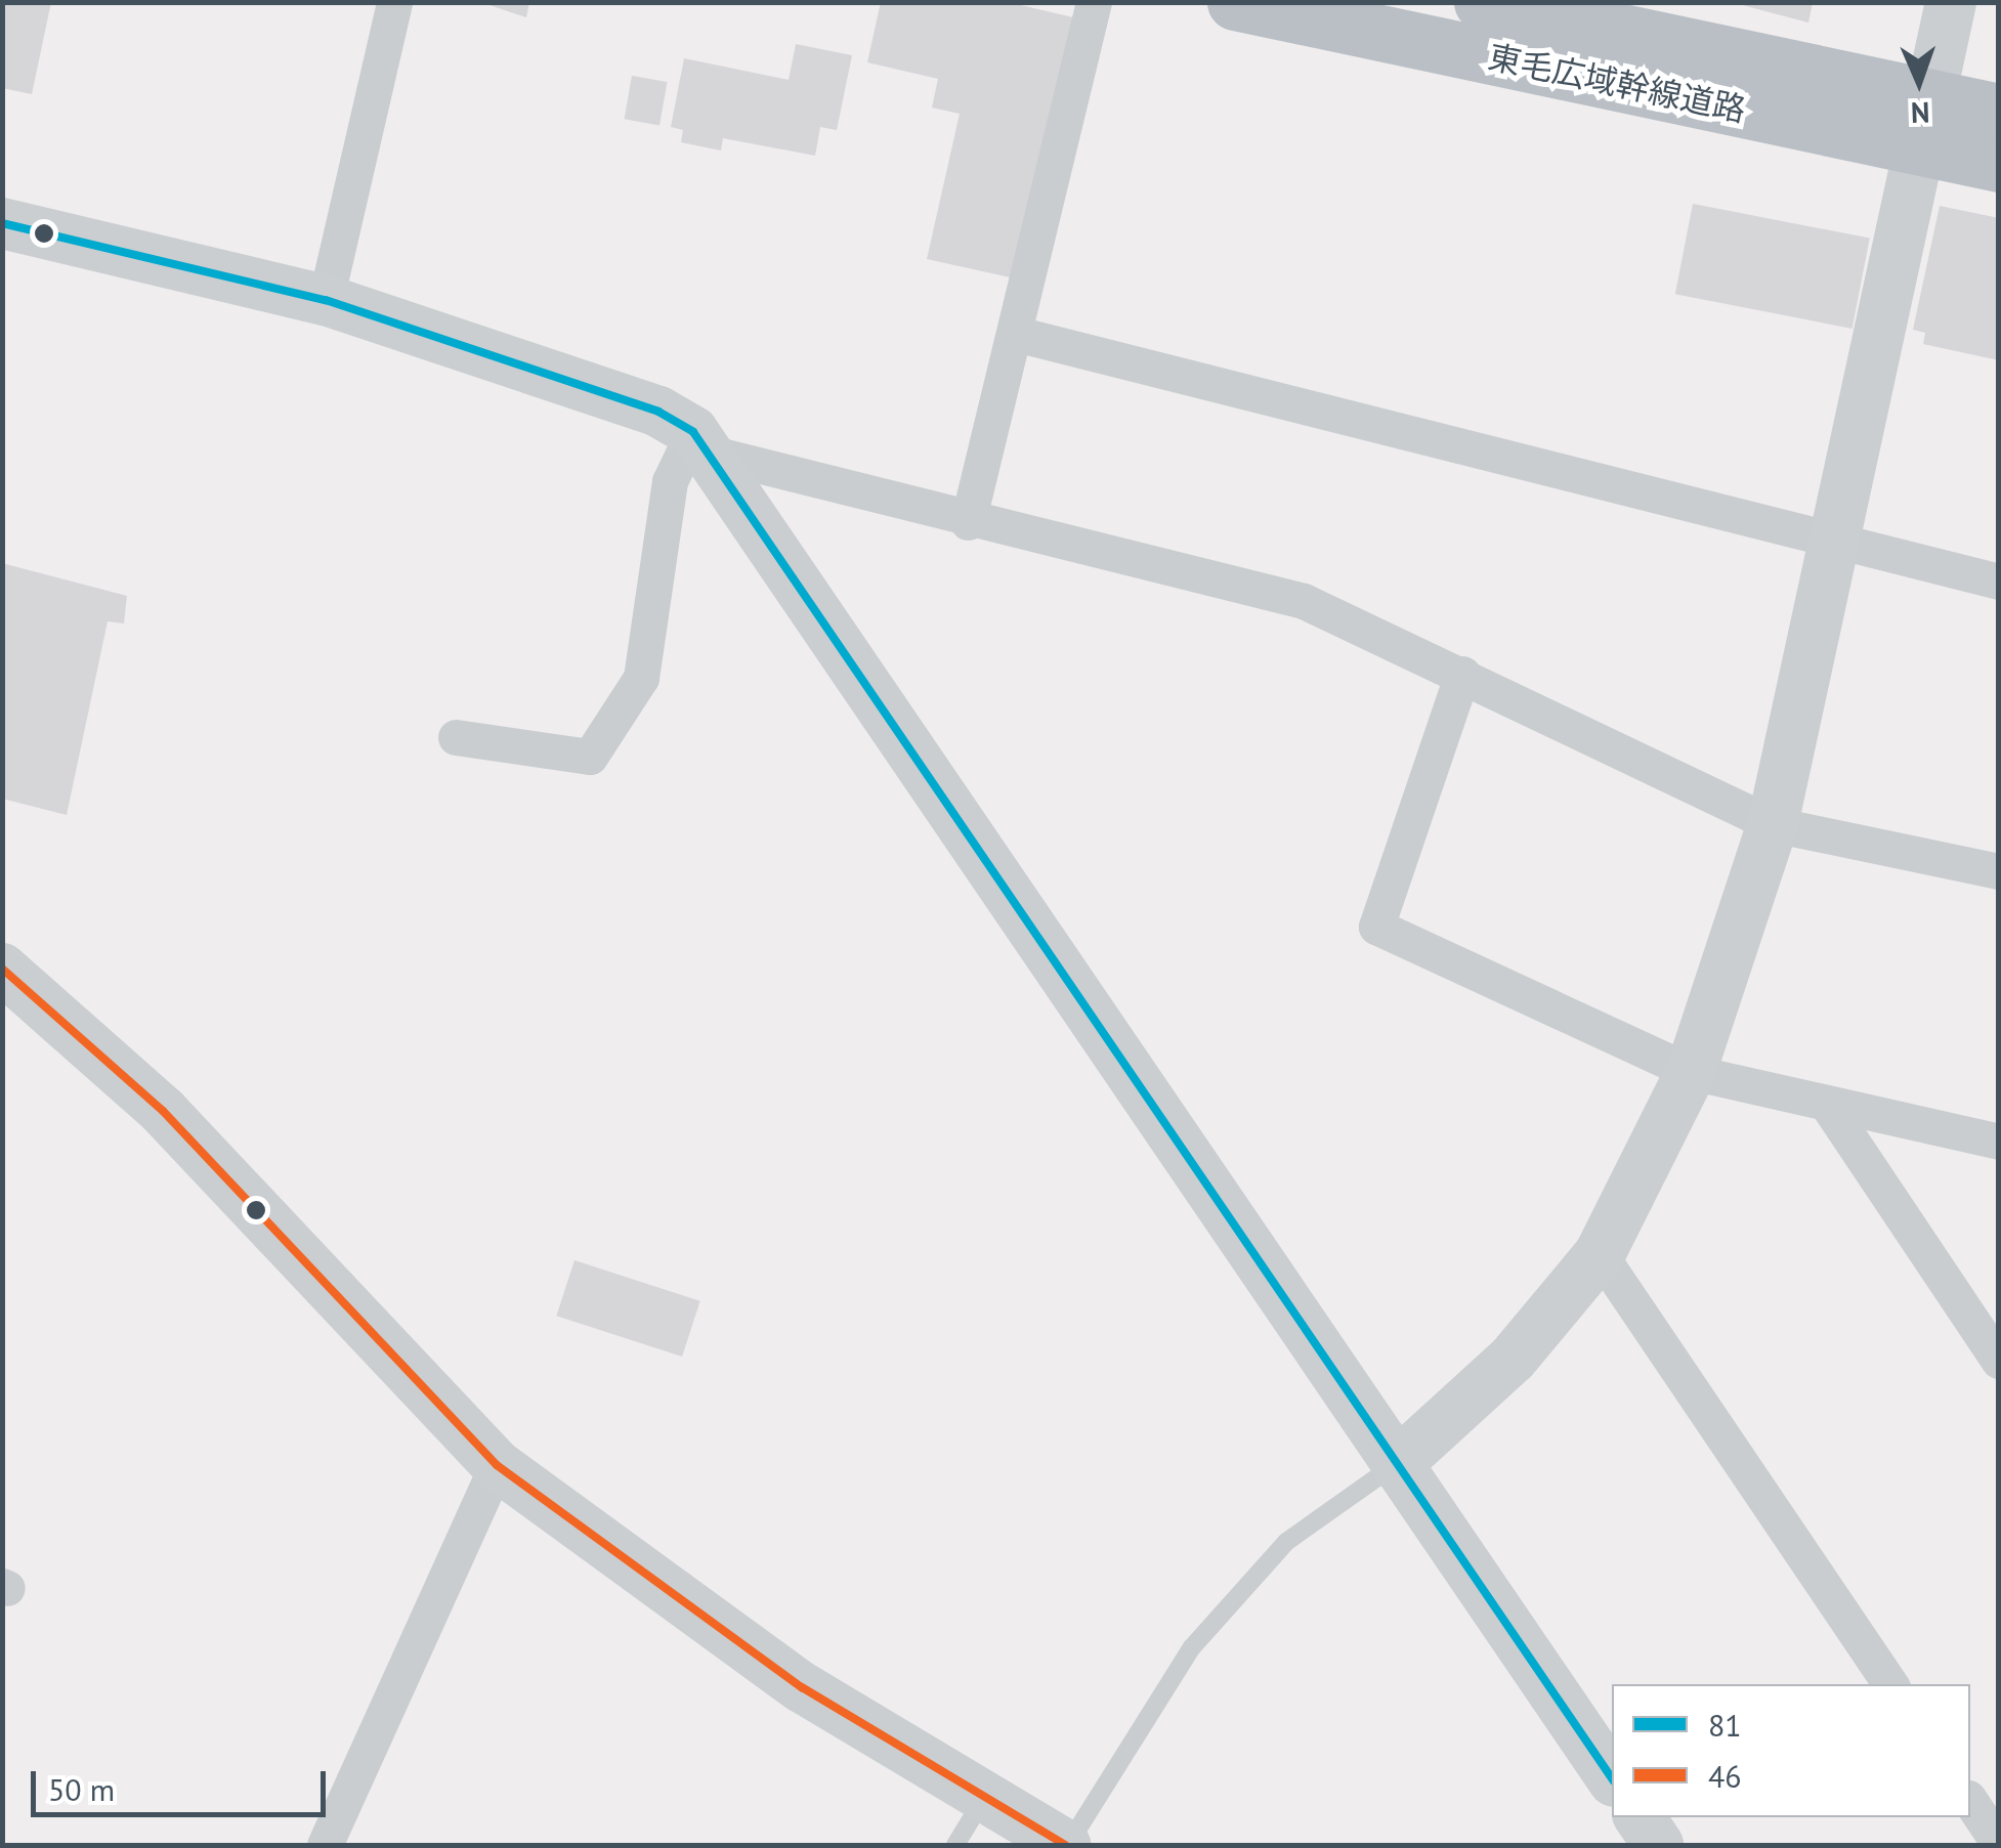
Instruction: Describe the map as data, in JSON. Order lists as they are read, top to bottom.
{
  "streets": {
    "highway": ["東毛広域幹線道路"]
  },
  "lines": ["transit line 81", "transit line 46"],
  "legend": ["81", "46"],
  "scale_bar": "50 m",
  "north": "bottom"
}
